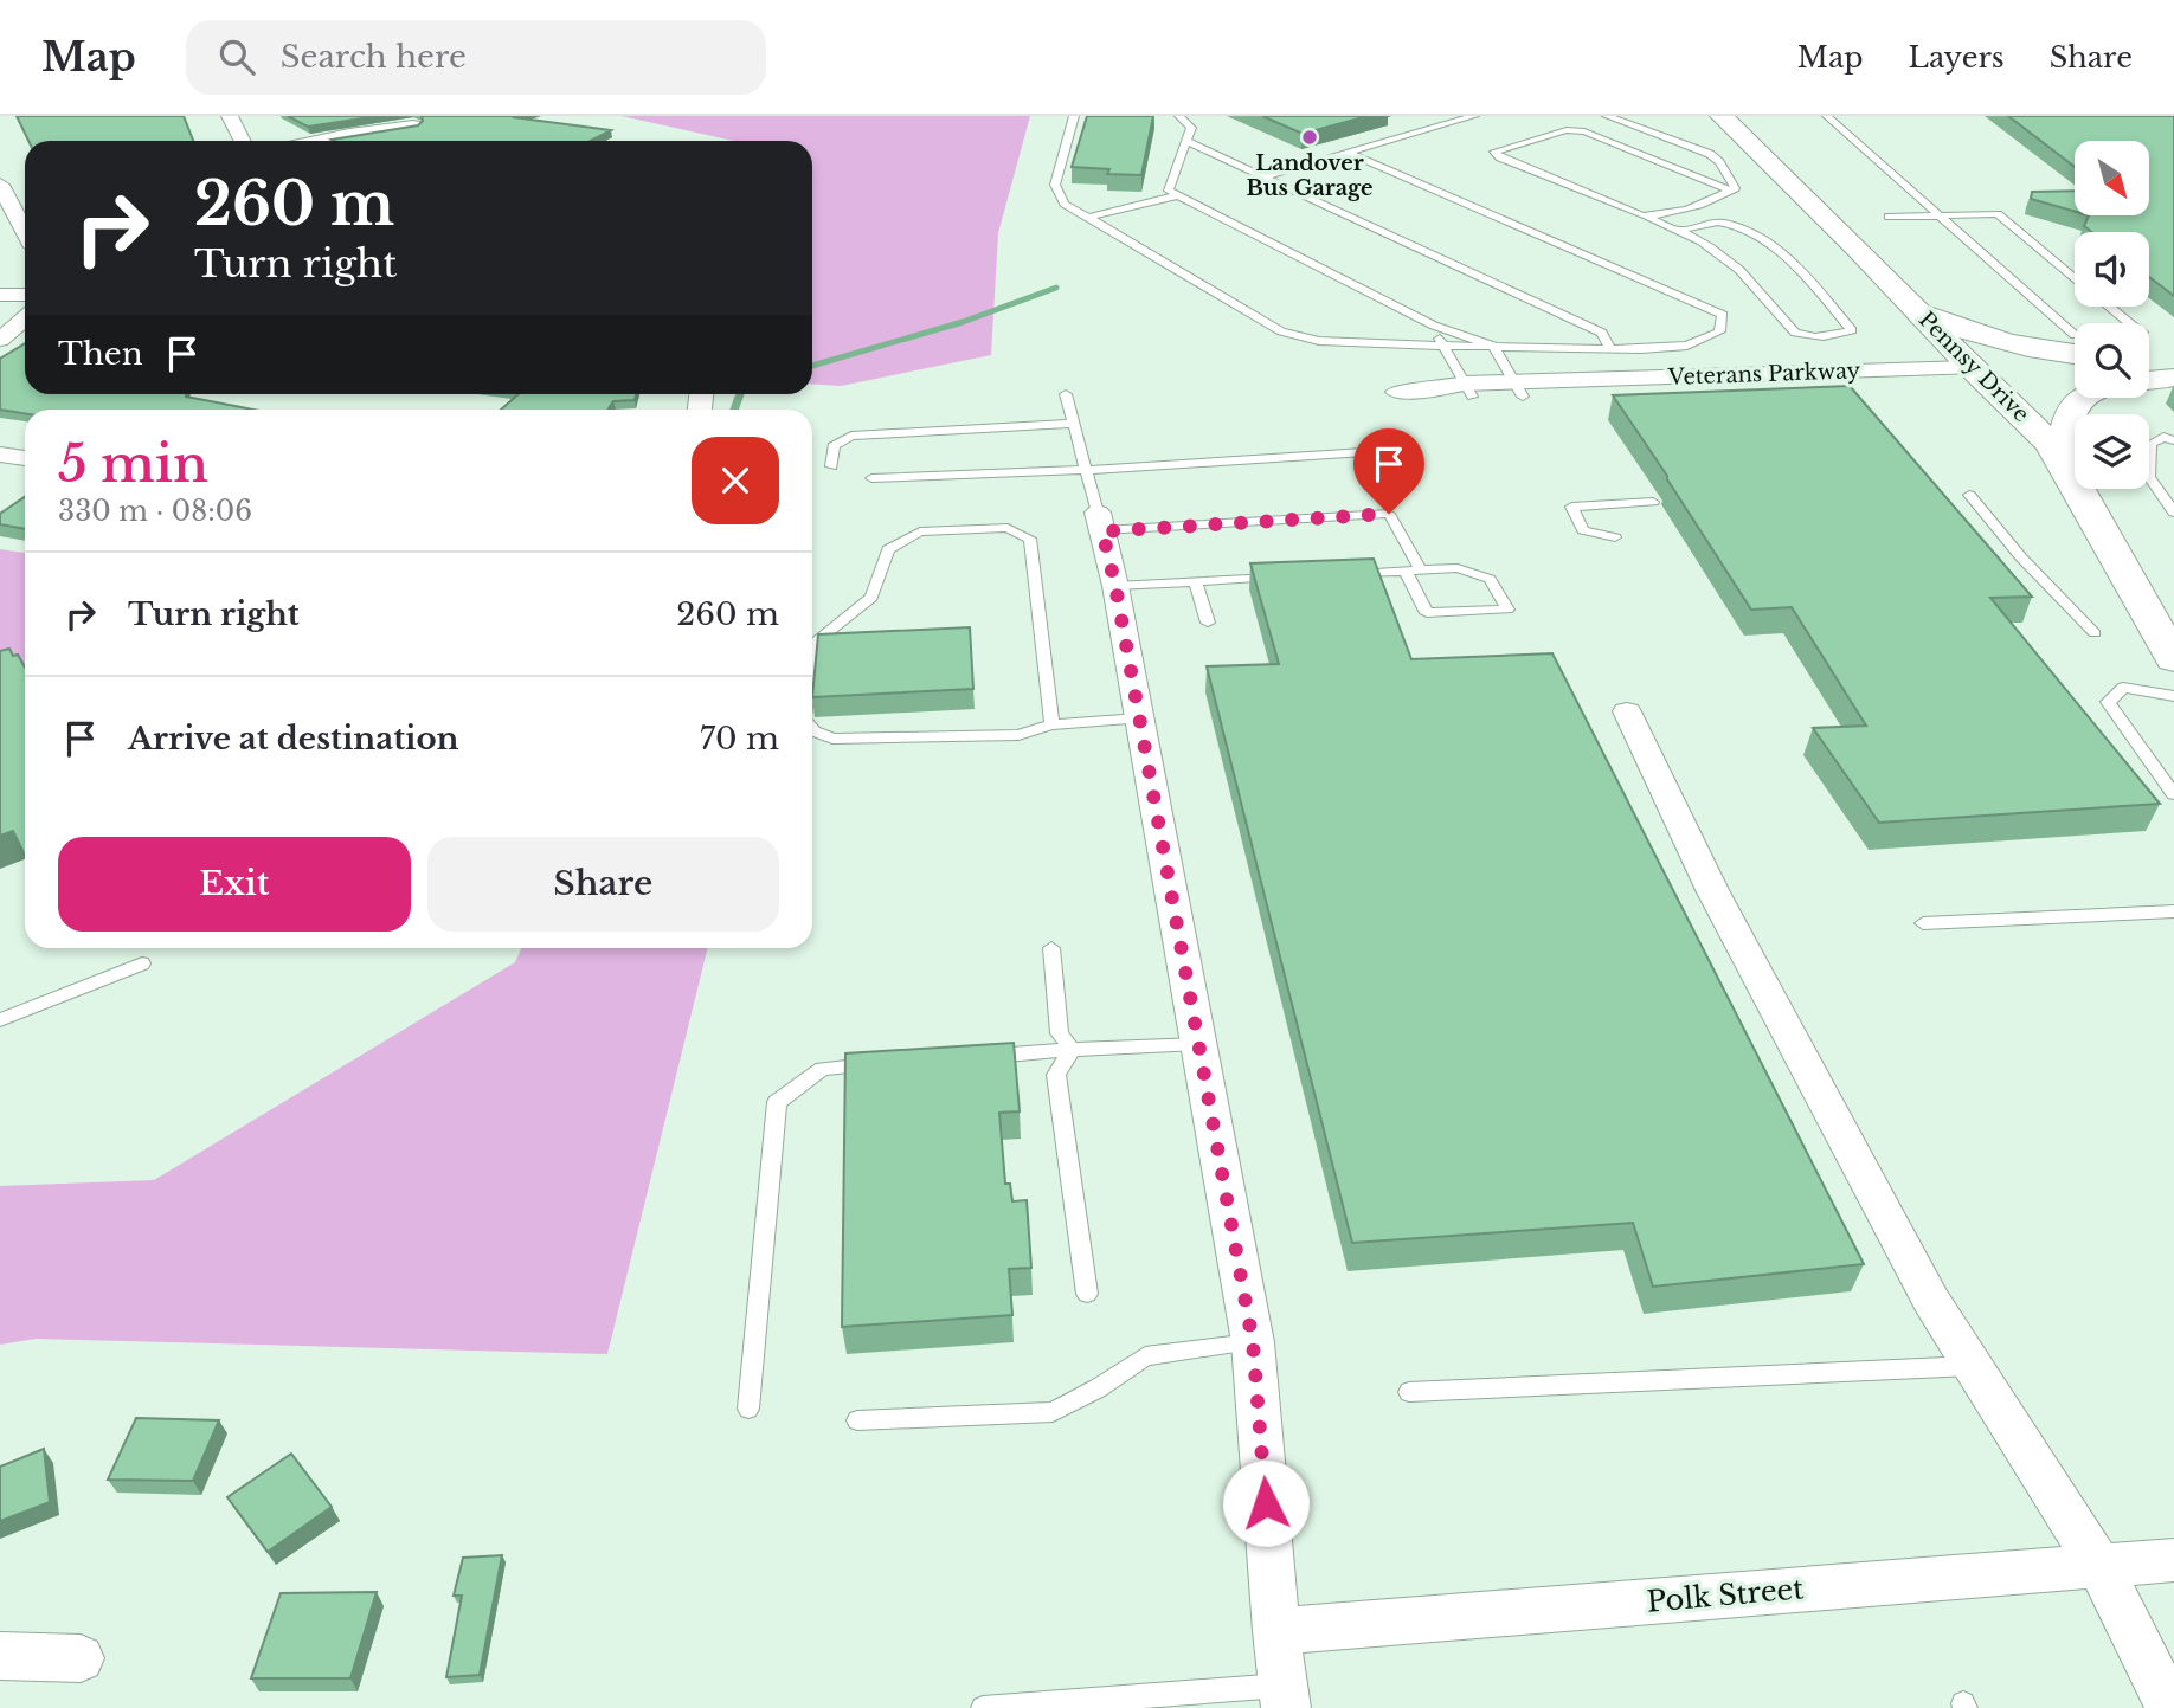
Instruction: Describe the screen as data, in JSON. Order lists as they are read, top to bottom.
{
  "streets": {
    "main road": ["Pennsy Drive", "Veterans Parkway"],
    "street": ["Polk Street"]
  },
  "crossings": [
    ["Pennsy Drive", "Veterans Parkway"]
  ],
  "places": ["Landover Bus Garage"],
  "north": "bottom right",
  "page": {
    "header": "Map",
    "search": "Search here",
    "nav": ["Map", "Layers", "Share"],
    "turn": ["260 m", "Turn right"],
    "then": "Then",
    "heading": ["5 min", "330 m · 08:06"],
    "list": [
      {
        "name": "Turn right",
        "value": "260 m"
      },
      {
        "name": "Arrive at destination",
        "value": "70 m"
      }
    ],
    "buttons": ["Exit", "Share"]
  }
}
